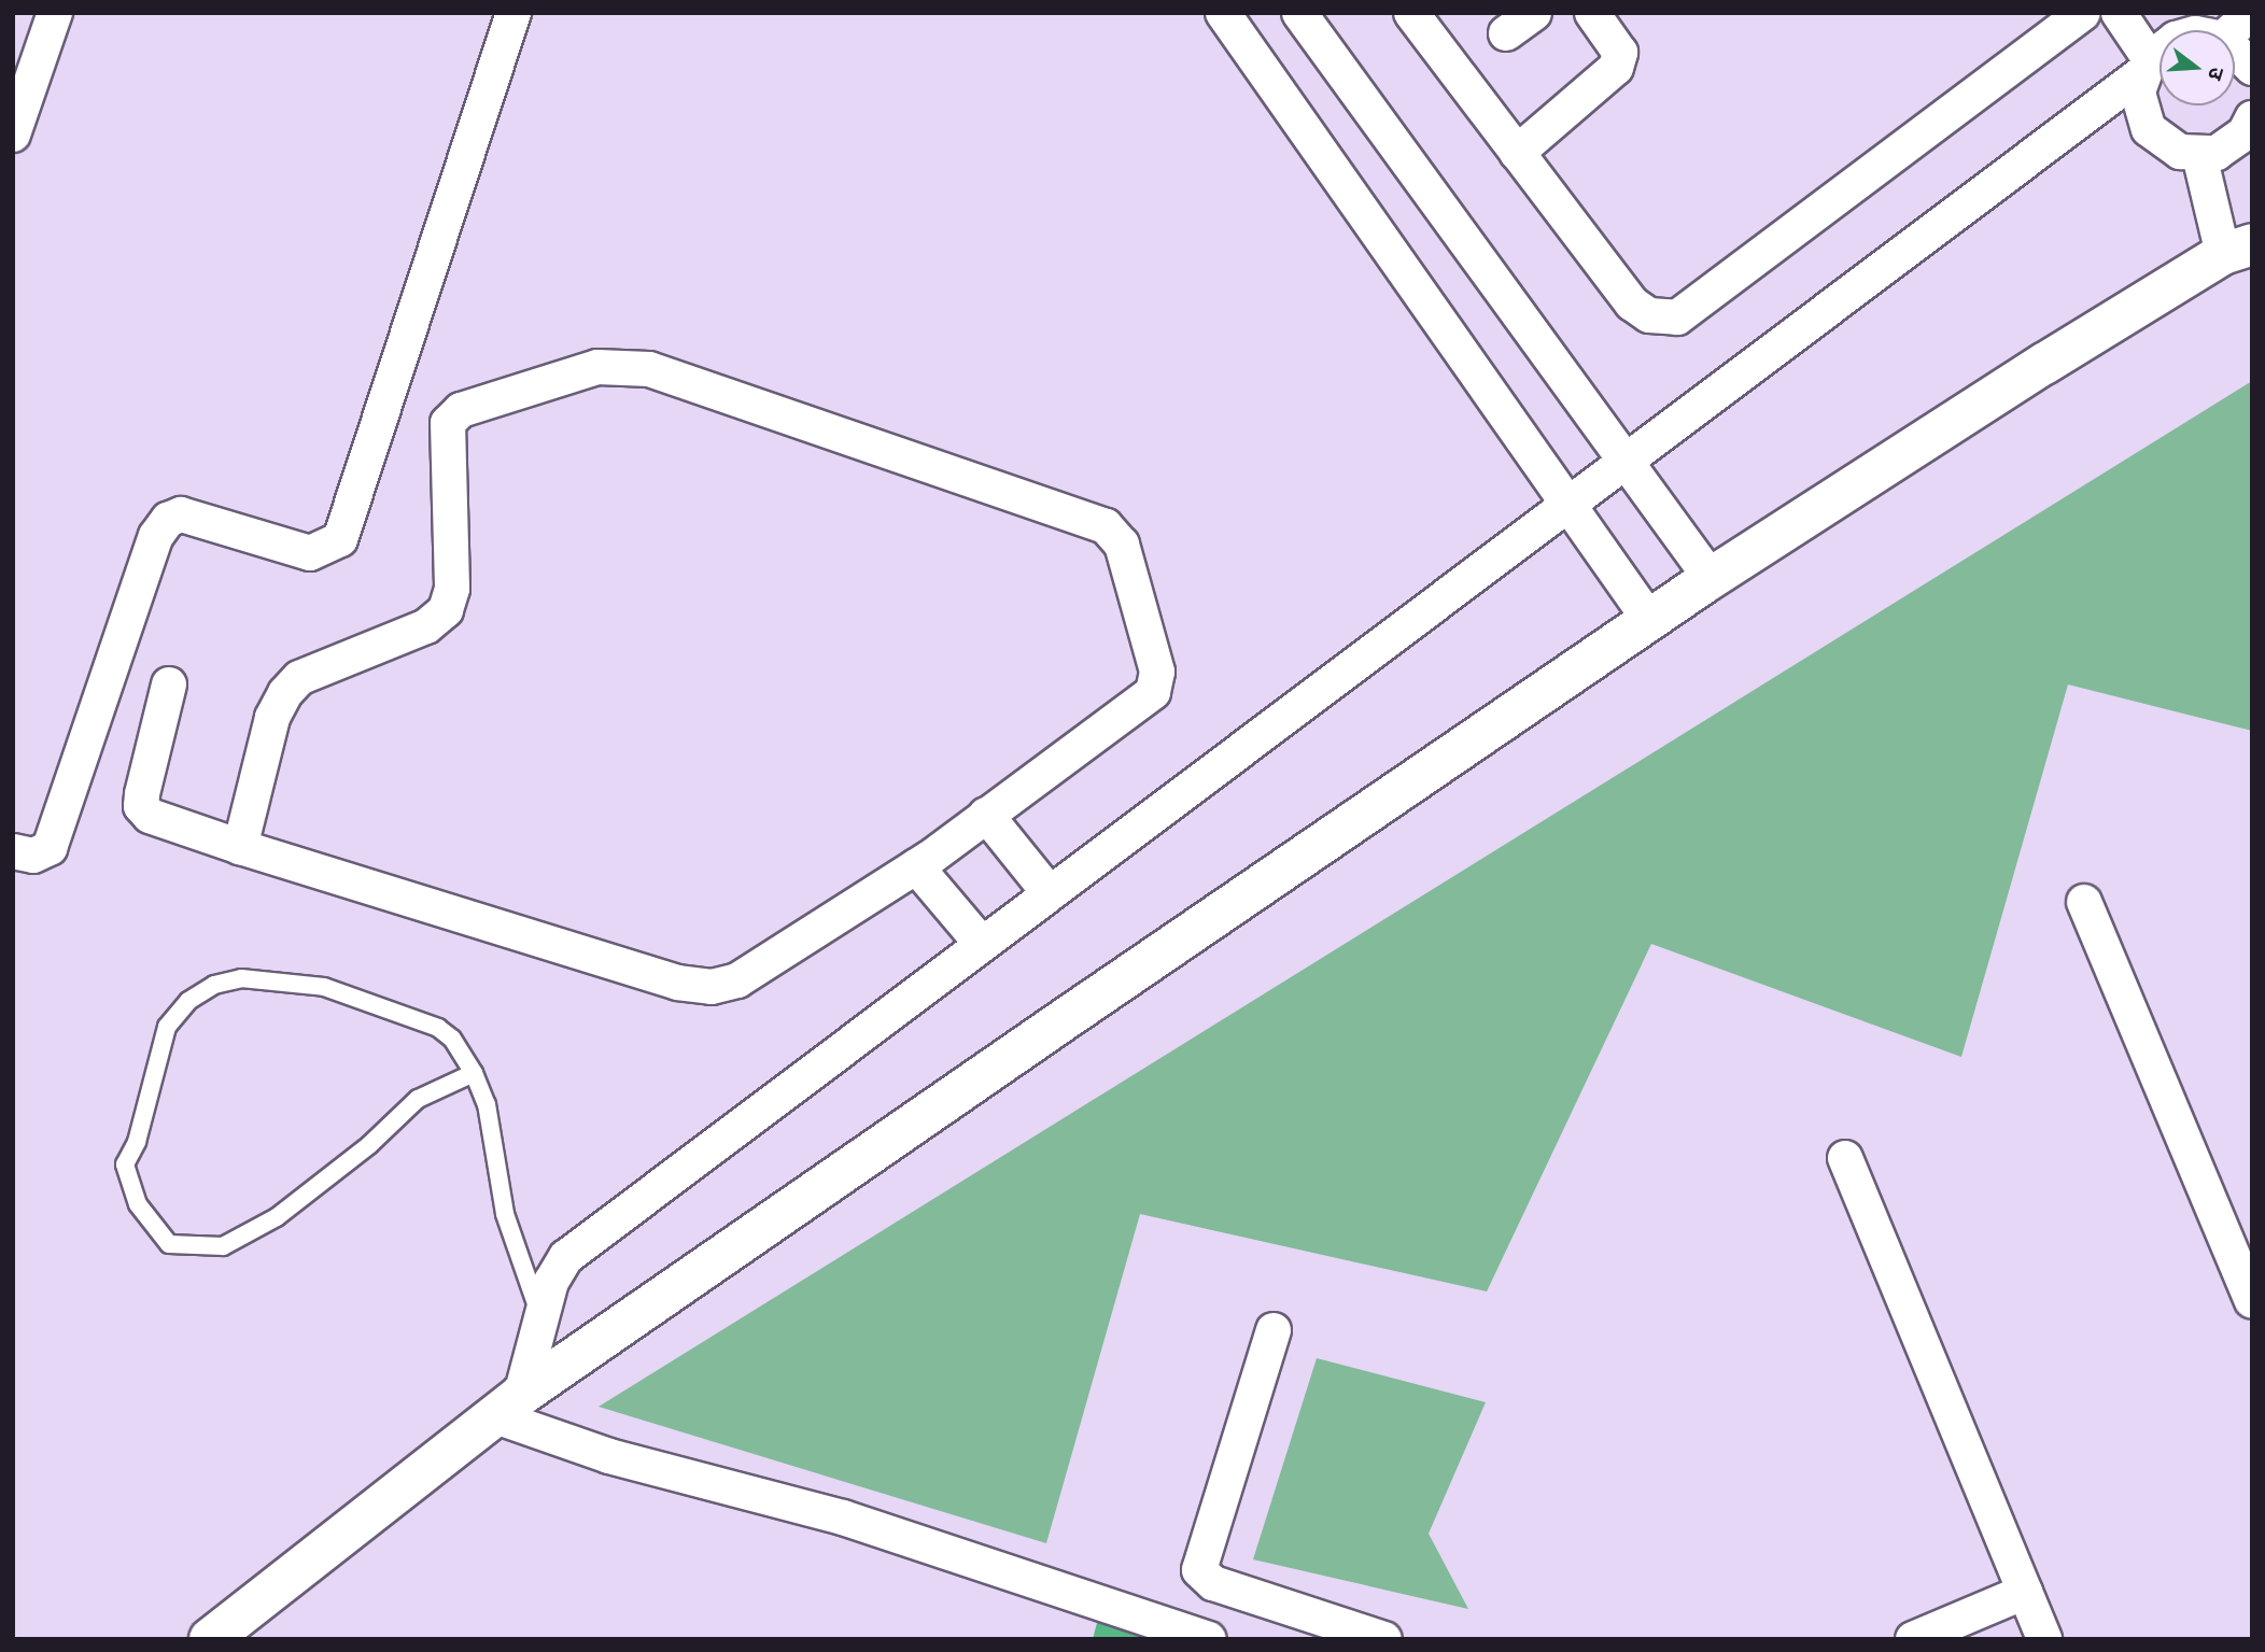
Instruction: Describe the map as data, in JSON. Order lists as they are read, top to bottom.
{
  "north": "right"
}
